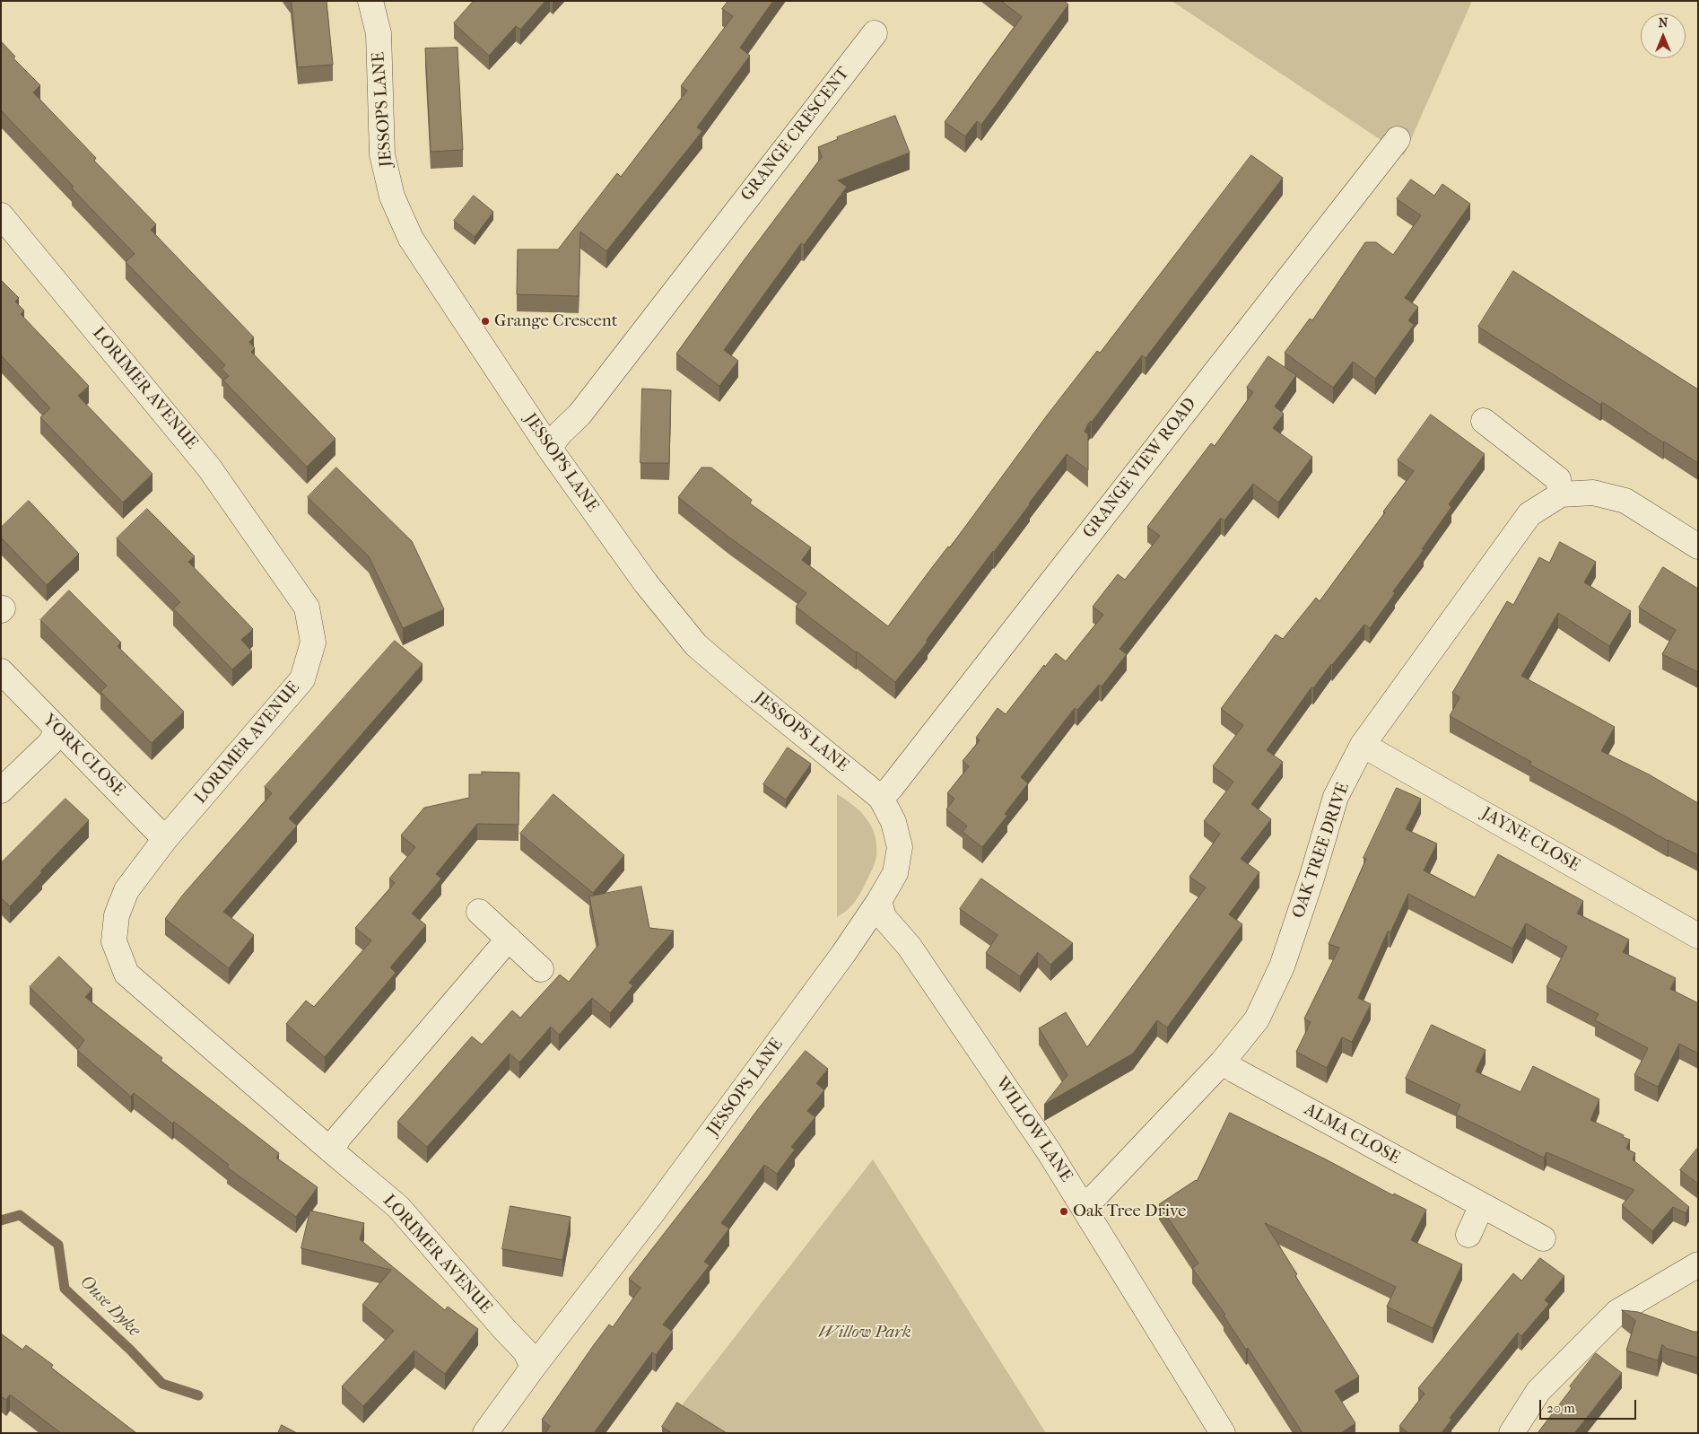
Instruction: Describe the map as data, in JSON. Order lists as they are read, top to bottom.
{
  "streets": {
    "street": [
      "JESSOPS LANE",
      "GRANGE CRESCENT",
      "LORIMER AVENUE",
      "GRANGE VIEW ROAD",
      "YORK CLOSE",
      "JAYNE CLOSE",
      "OAK TREE DRIVE",
      "WILLOW LANE",
      "ALMA CLOSE"
    ]
  },
  "crossings": [
    ["JESSOPS LANE", "GRANGE CRESCENT"],
    ["JESSOPS LANE", "LORIMER AVENUE"],
    ["JESSOPS LANE", "GRANGE VIEW ROAD"],
    ["JESSOPS LANE", "WILLOW LANE"],
    ["LORIMER AVENUE", "YORK CLOSE"],
    ["JAYNE CLOSE", "OAK TREE DRIVE"],
    ["OAK TREE DRIVE", "WILLOW LANE"],
    ["OAK TREE DRIVE", "ALMA CLOSE"]
  ],
  "water": ["Ouse Dyke"],
  "parks": ["Willow Park"],
  "places": ["Grange Crescent", "Oak Tree Drive"],
  "scale_bar": "20 m",
  "north": "top"
}
